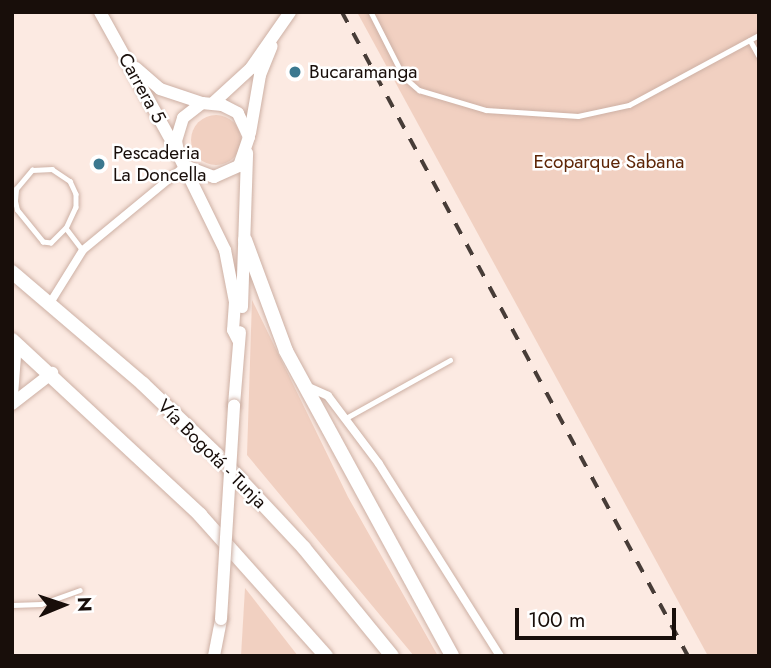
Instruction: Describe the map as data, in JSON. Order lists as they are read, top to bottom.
{
  "streets": {
    "highway": ["Vía Bogotá - Tunja"],
    "main road": ["Carrera 5"]
  },
  "parks": ["Ecoparque Sabana"],
  "places": ["Bucaramanga", "Pescaderia La Doncella"],
  "scale_bar": "100 m",
  "north": "right"
}
